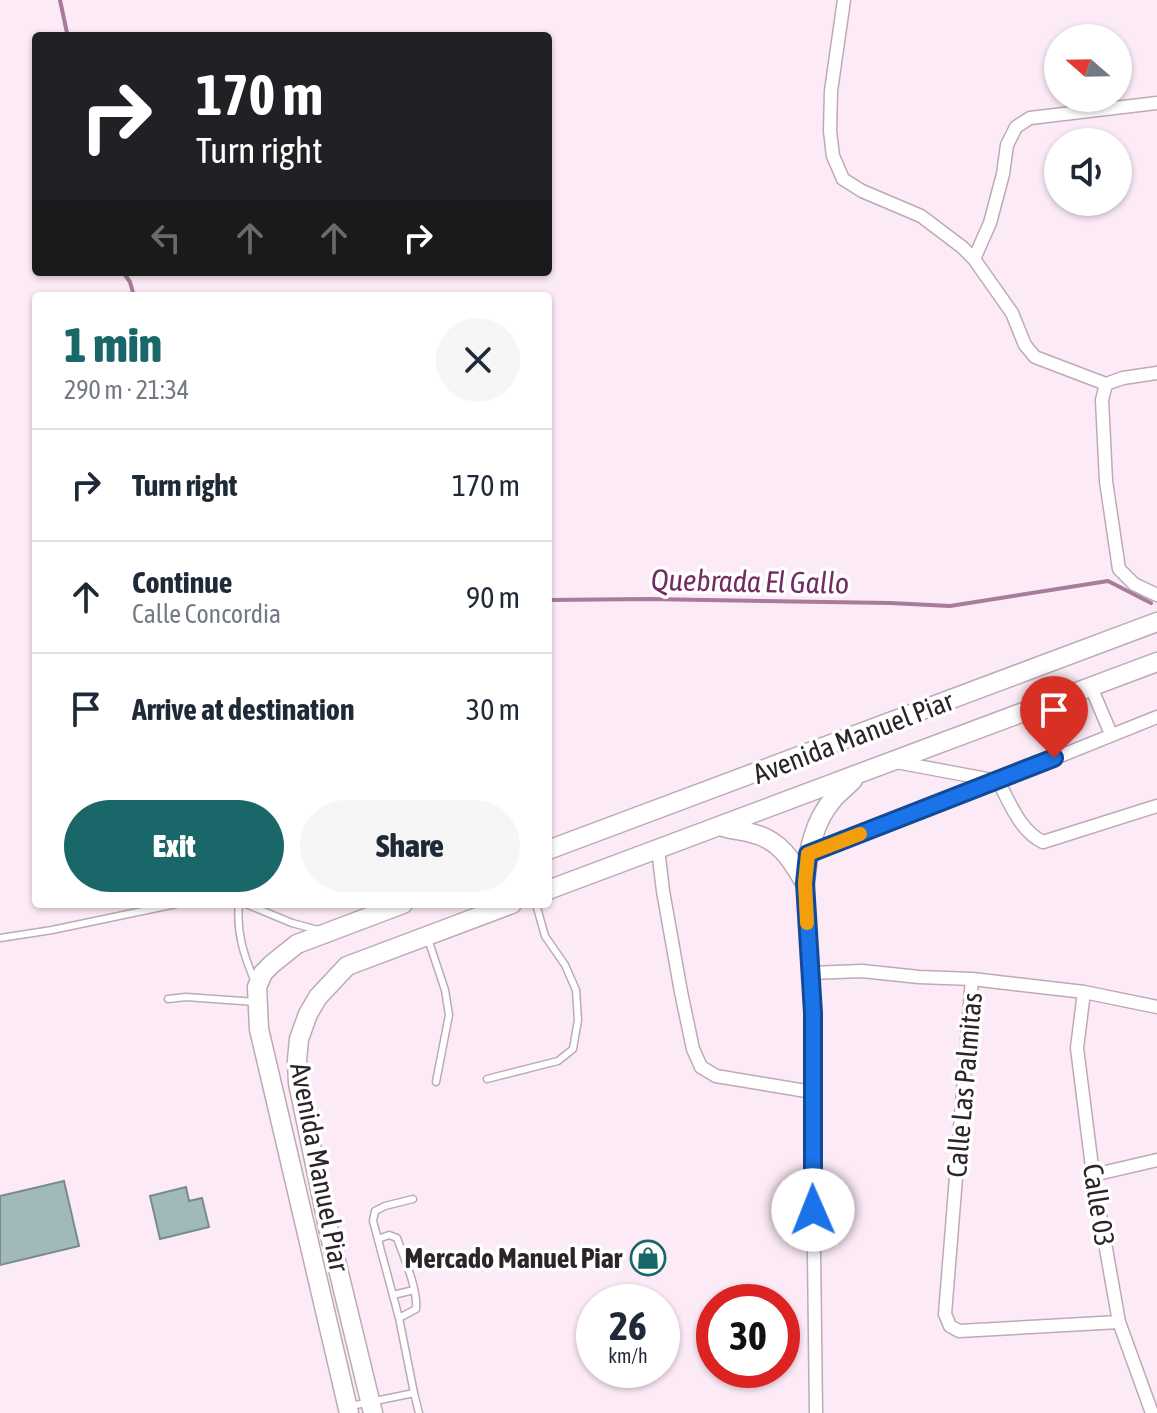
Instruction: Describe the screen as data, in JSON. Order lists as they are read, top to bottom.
{
  "streets": {
    "street": ["Avenida Manuel Piar", "Calle Las Palmitas", "Calle 03"]
  },
  "crossings": [
    ["Calle Las Palmitas", "Calle 03"]
  ],
  "water": ["Quebrada El Gallo"],
  "places": {
    "shop": ["Mercado Manuel Piar"]
  },
  "north": "left",
  "page": {
    "turn": ["170 m", "Turn right"],
    "heading": ["1 min", "290 m · 21:34"],
    "list": [
      {
        "name": "Turn right",
        "value": "170 m"
      },
      {
        "name": "Continue",
        "note": "Calle Concordia",
        "value": "90 m"
      },
      {
        "name": "Arrive at destination",
        "value": "30 m"
      }
    ],
    "buttons": ["Exit", "Share"],
    "speed": "26 km/h",
    "limit": "30"
  }
}
